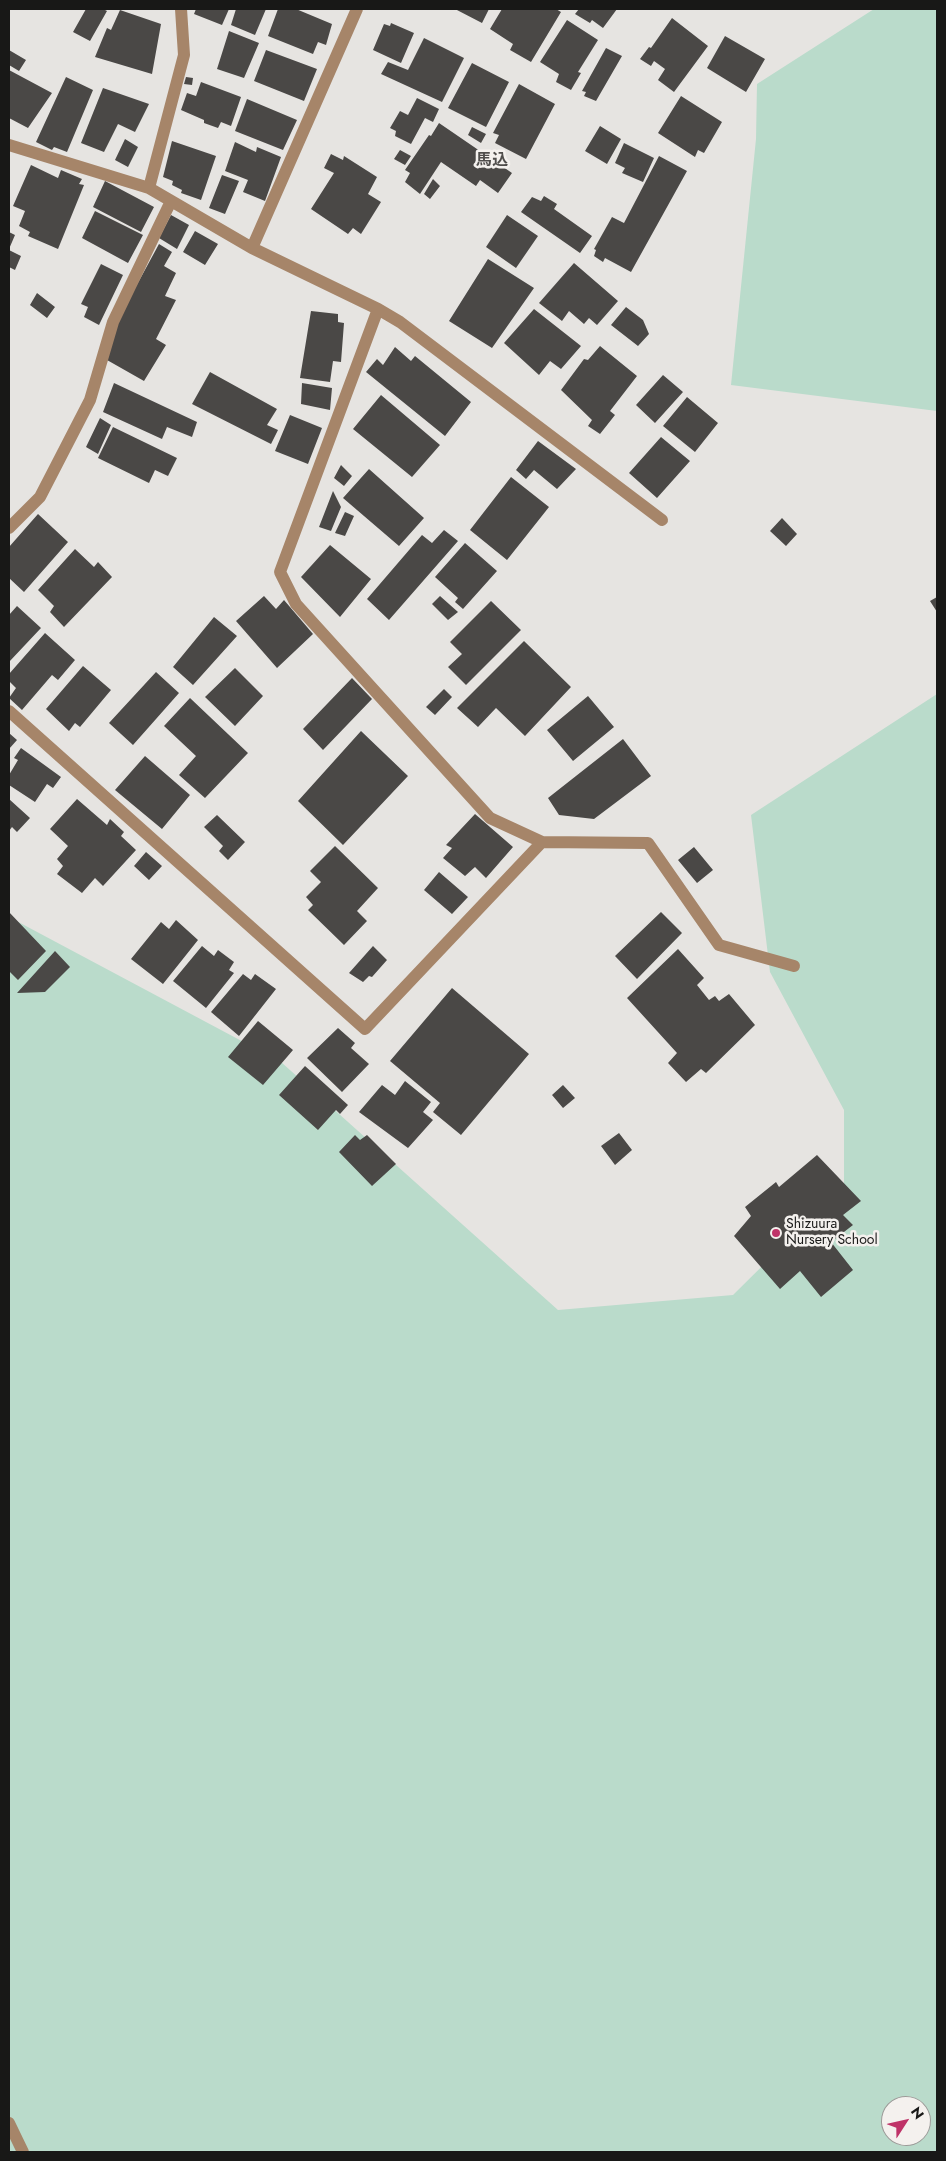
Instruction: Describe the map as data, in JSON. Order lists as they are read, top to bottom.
{
  "districts": ["馬込"],
  "places": ["Shizuura Nursery School"],
  "north": "top right"
}
